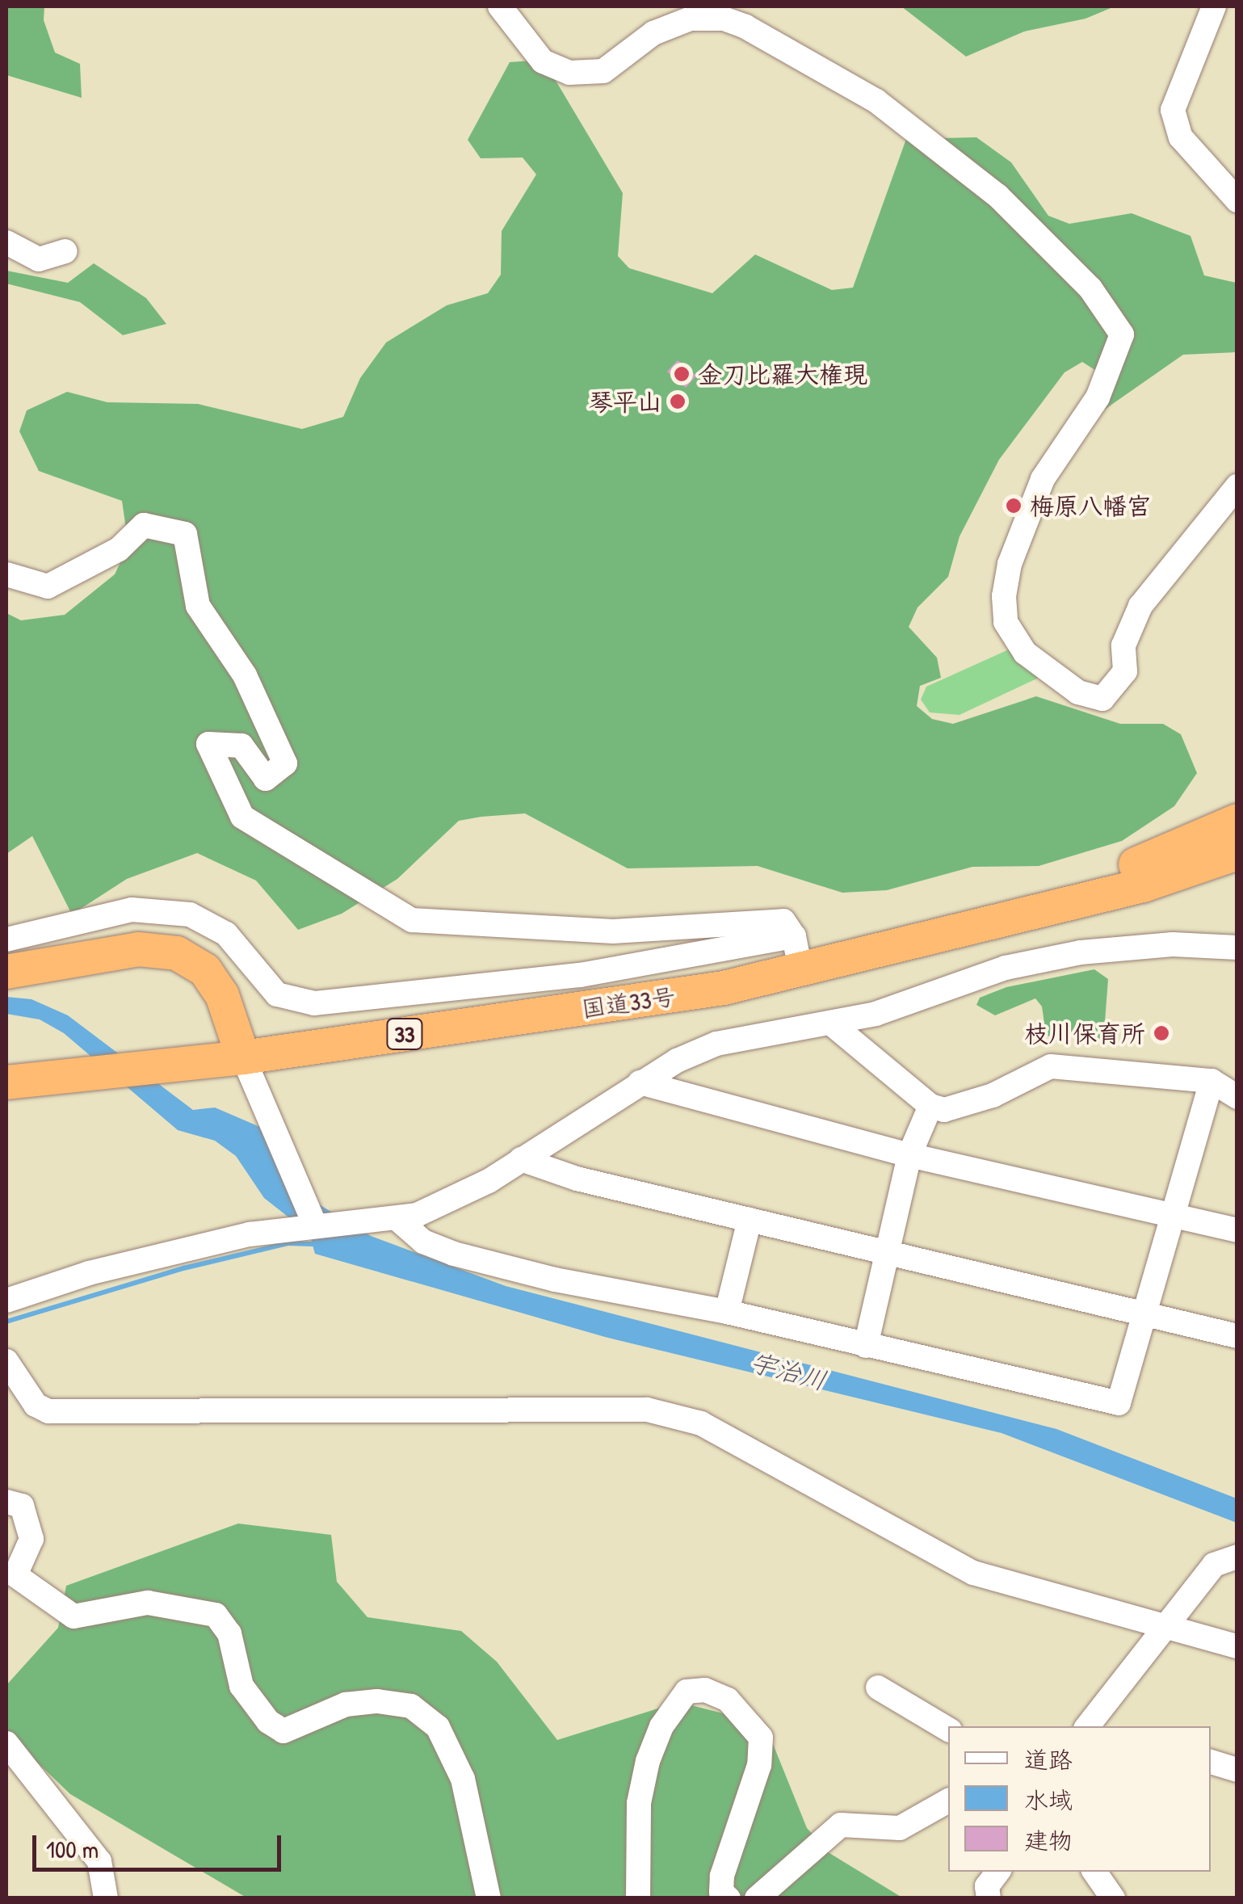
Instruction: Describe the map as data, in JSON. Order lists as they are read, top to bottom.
{
  "streets": {
    "highway": ["国道33号", "33"]
  },
  "crossings": [
    ["国道33号", "33"]
  ],
  "water": ["宇治川"],
  "places": [
    "金刀比羅大権現",
    "琴平山",
    "梅原八幡宮",
    "枝川保育所"
  ],
  "legend": ["道路", "水域", "建物"],
  "scale_bar": "100 m"
}
